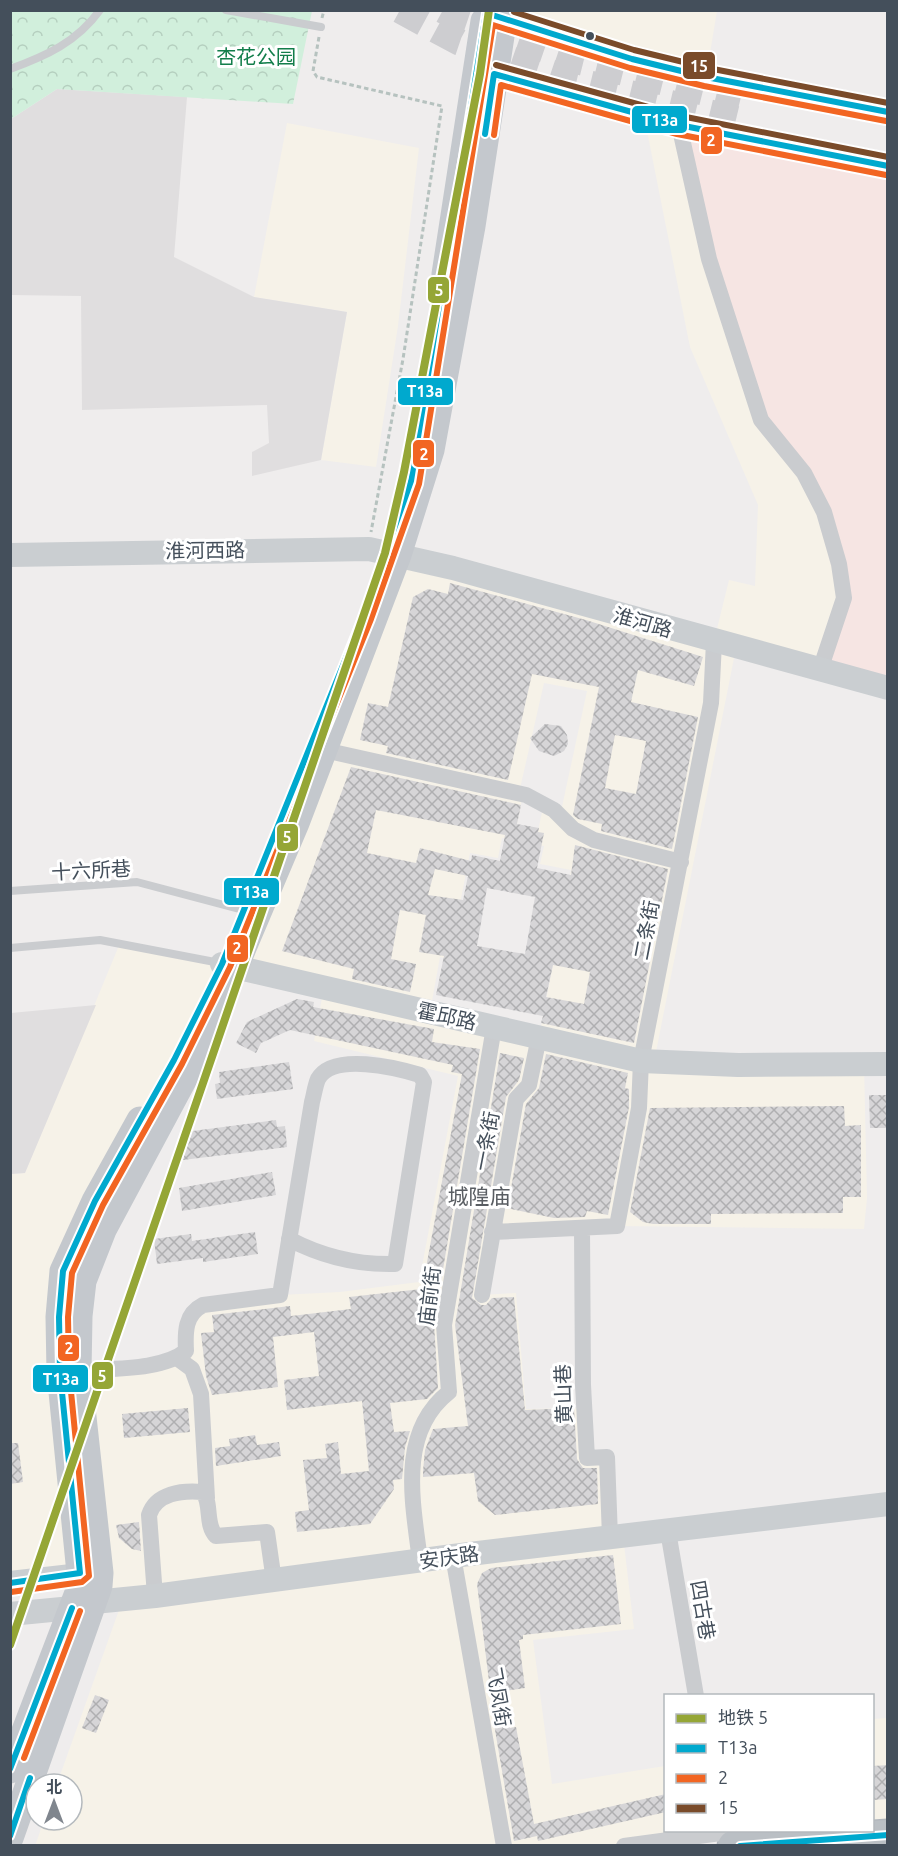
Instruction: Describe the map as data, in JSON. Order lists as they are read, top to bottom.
{
  "streets": {
    "street": [
      "淮河西路",
      "淮河路",
      "二条街",
      "霍邱路",
      "一条街",
      "庙前街",
      "黄山巷",
      "安庆路",
      "四古巷",
      "飞凤街"
    ],
    "lane": ["十六所巷"]
  },
  "crossings": [
    ["淮河西路", "淮河路"],
    ["淮河路", "二条街"],
    ["二条街", "霍邱路"],
    ["二条街", "黄山巷"],
    ["霍邱路", "一条街"],
    ["霍邱路", "庙前街"],
    ["庙前街", "安庆路"],
    ["黄山巷", "安庆路"],
    ["安庆路", "四古巷"],
    ["安庆路", "飞凤街"]
  ],
  "districts": ["城隍庙"],
  "parks": ["杏花公园"],
  "lines": [
    "metro line 5",
    "transit line 15",
    "transit line T13a",
    "transit line 2"
  ],
  "legend": [
    "地铁 5",
    "T13a",
    "2",
    "15"
  ],
  "north": "top"
}
